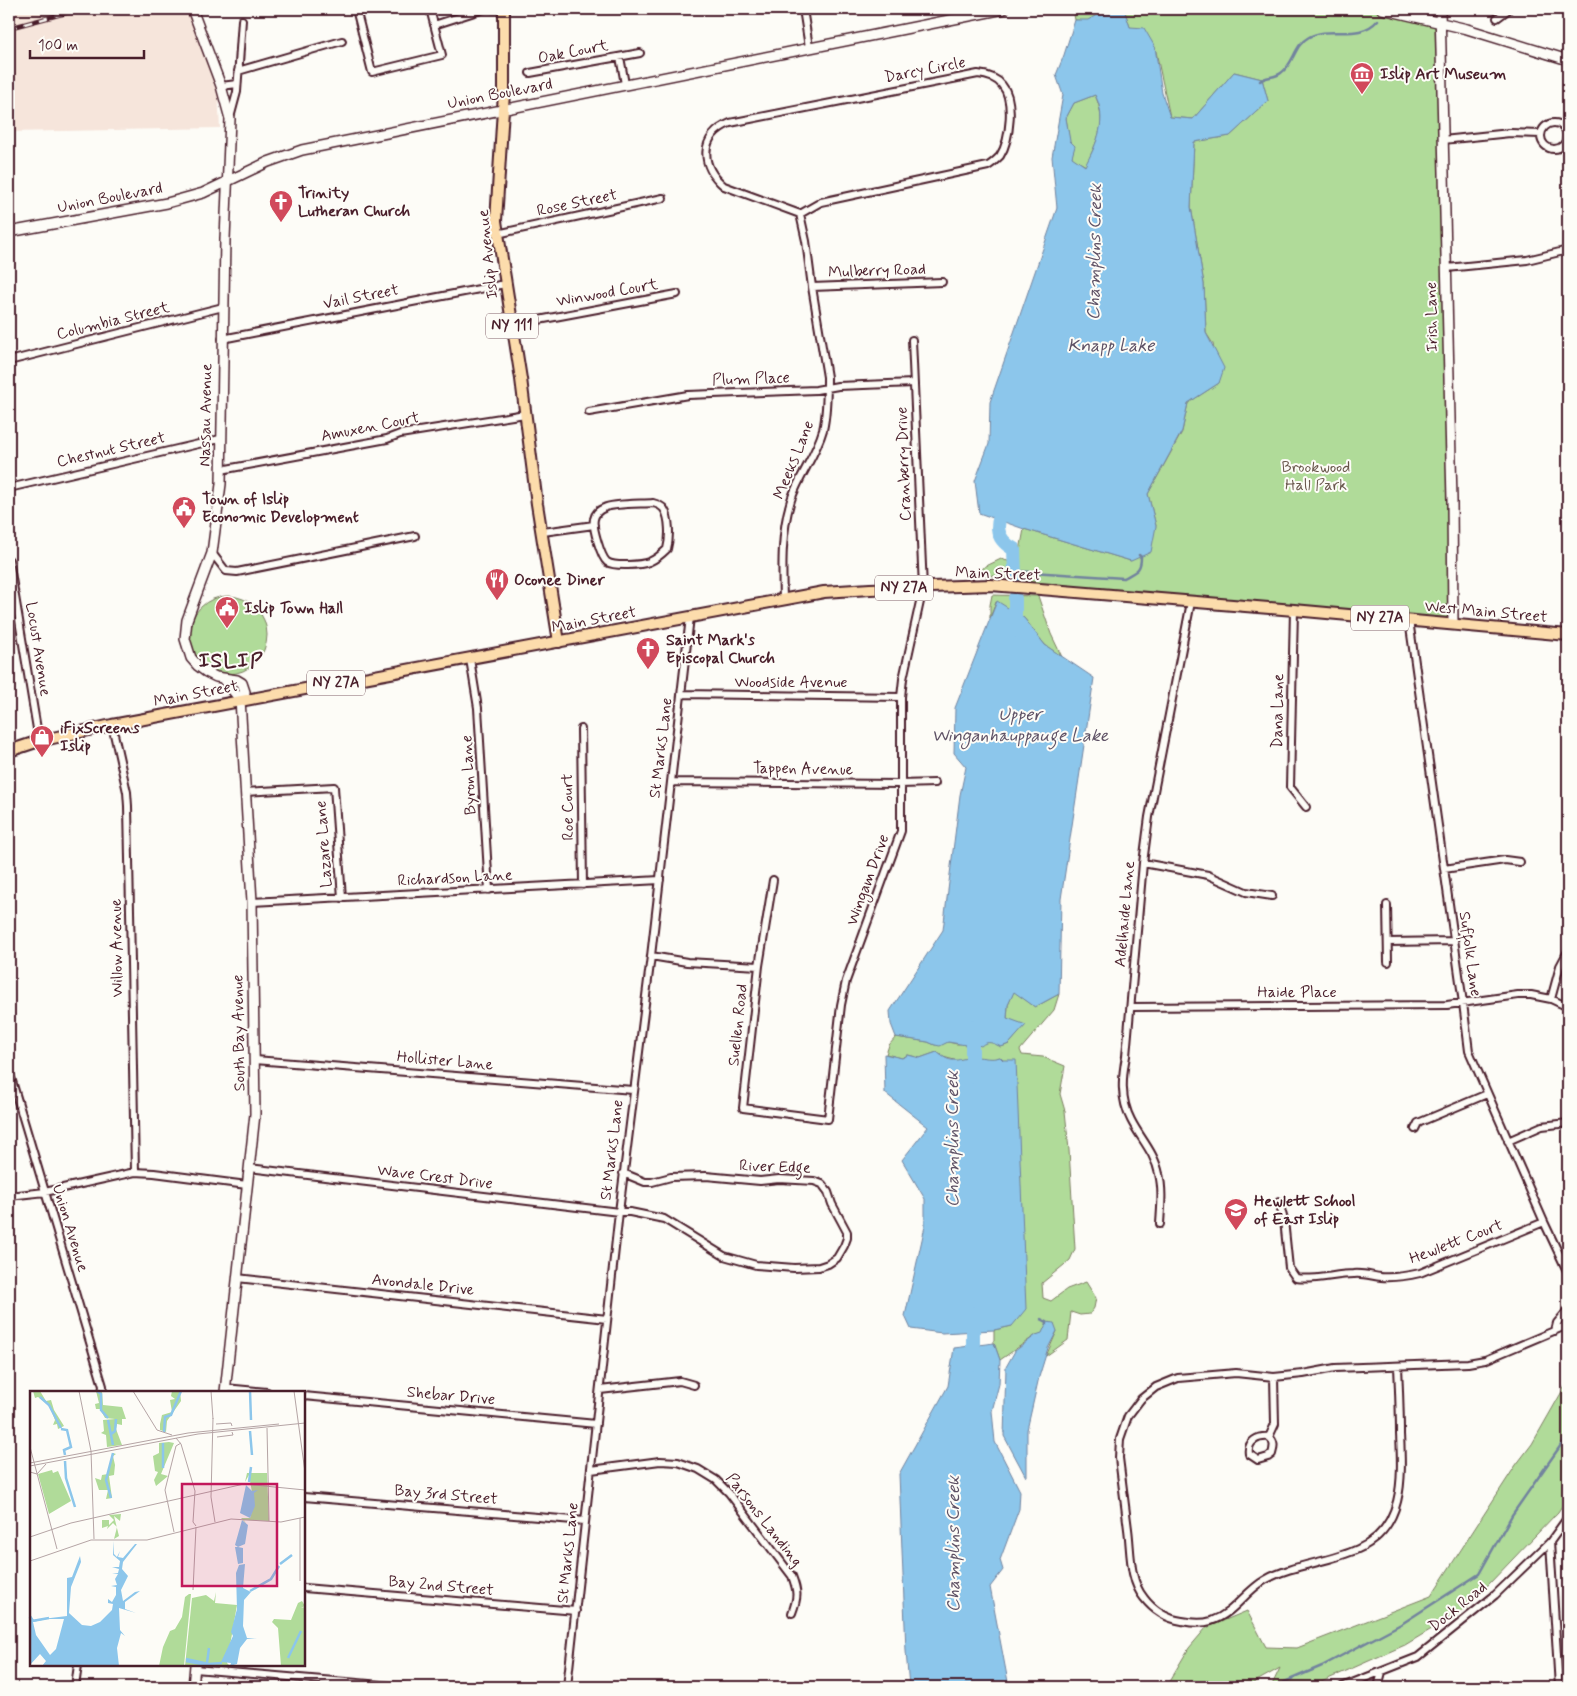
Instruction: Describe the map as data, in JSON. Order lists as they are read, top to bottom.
{
  "streets": {
    "main road": [
      "Islip Avenue",
      "NY 111",
      "Main Street",
      "NY 27A",
      "West Main Street"
    ],
    "street": [
      "Oak Court",
      "Darcy Circle",
      "Union Boulevard",
      "Rose Street",
      "Mulberry Road",
      "Winwood Court",
      "Vail Street",
      "Irish Lane",
      "Columbia Street",
      "Plum Place",
      "Nassau Avenue",
      "Amuxen Court",
      "Chestnut Street",
      "Meeks Lane",
      "Cranberry Drive",
      "Locust Avenue",
      "Woodside Avenue",
      "Dana Lane",
      "St Marks Lane",
      "Tappen Avenue",
      "Byron Lane",
      "Roe Court",
      "Lazare Lane",
      "Richardson Lane",
      "Wingam Drive",
      "Adelhaide Lane",
      "Willow Avenue",
      "Suffolk Lane",
      "Haide Place",
      "Suellen Road",
      "South Bay Avenue",
      "Hollister Lane",
      "River Edge",
      "Wave Crest Drive",
      "Union Avenue",
      "Hewlett Court",
      "Avondale Drive",
      "Shebar Drive",
      "Bay 3rd Street",
      "Parsons Landing",
      "Bay 2nd Street",
      "Dock Road"
    ]
  },
  "crossings": [
    ["Oak Court", "Union Boulevard"],
    ["Darcy Circle", "Meeks Lane"],
    ["Union Boulevard", "Islip Avenue"],
    ["Union Boulevard", "Nassau Avenue"],
    ["Rose Street", "Islip Avenue"],
    ["Islip Avenue", "Winwood Court"],
    ["Islip Avenue", "Vail Street"],
    ["Islip Avenue", "Amuxen Court"],
    ["Islip Avenue", "Main Street"],
    ["Mulberry Road", "Meeks Lane"],
    ["Vail Street", "Nassau Avenue"],
    ["Irish Lane", "West Main Street"],
    ["Columbia Street", "Nassau Avenue"],
    ["Plum Place", "Meeks Lane"],
    ["Plum Place", "Cranberry Drive"],
    ["Nassau Avenue", "Amuxen Court"],
    ["Nassau Avenue", "Chestnut Street"],
    ["Nassau Avenue", "Main Street"],
    ["Nassau Avenue", "South Bay Avenue"],
    ["Meeks Lane", "Main Street"],
    ["Cranberry Drive", "Main Street"],
    ["Cranberry Drive", "Wingam Drive"],
    ["Main Street", "West Main Street"],
    ["Main Street", "Locust Avenue"],
    ["Main Street", "St Marks Lane"],
    ["Main Street", "Byron Lane"],
    ["Main Street", "Wingam Drive"],
    ["Main Street", "Adelhaide Lane"],
    ["Main Street", "Willow Avenue"],
    ["Main Street", "South Bay Avenue"],
    ["West Main Street", "Dana Lane"],
    ["West Main Street", "Adelhaide Lane"],
    ["West Main Street", "Suffolk Lane"],
    ["Woodside Avenue", "St Marks Lane"],
    ["Woodside Avenue", "Wingam Drive"],
    ["St Marks Lane", "Tappen Avenue"],
    ["St Marks Lane", "Richardson Lane"],
    ["St Marks Lane", "Suellen Road"],
    ["St Marks Lane", "Hollister Lane"],
    ["St Marks Lane", "River Edge"],
    ["St Marks Lane", "Wave Crest Drive"],
    ["St Marks Lane", "Avondale Drive"],
    ["St Marks Lane", "Shebar Drive"],
    ["St Marks Lane", "Bay 3rd Street"],
    ["St Marks Lane", "Parsons Landing"],
    ["St Marks Lane", "Bay 2nd Street"],
    ["Tappen Avenue", "Wingam Drive"],
    ["Byron Lane", "Richardson Lane"],
    ["Roe Court", "Richardson Lane"],
    ["Lazare Lane", "Richardson Lane"],
    ["Lazare Lane", "South Bay Avenue"],
    ["Richardson Lane", "South Bay Avenue"],
    ["Wingam Drive", "Suellen Road"],
    ["Adelhaide Lane", "Haide Place"],
    ["Suffolk Lane", "Haide Place"],
    ["Suffolk Lane", "Hewlett Court"],
    ["South Bay Avenue", "Hollister Lane"],
    ["South Bay Avenue", "Wave Crest Drive"],
    ["South Bay Avenue", "Avondale Drive"],
    ["River Edge", "Wave Crest Drive"]
  ],
  "districts": ["ISLIP"],
  "water": ["Champlins Creek", "Knapp Lake", "Upper Winganhauppauge Lake"],
  "parks": ["Brookwood Hall Park"],
  "places": {
    "museum": ["Islip Art Museum"],
    "church": ["Trinity Lutheran Church", "Saint Mark's Episcopal Church"],
    "public building": ["Town of Islip Economic Development", "Islip Town Hall"],
    "restaurant": ["Oconee Diner"],
    "shop": ["iFixScreens Islip"],
    "school or university": ["Hewlett School of East Islip"]
  },
  "scale_bar": "100 m"
}
